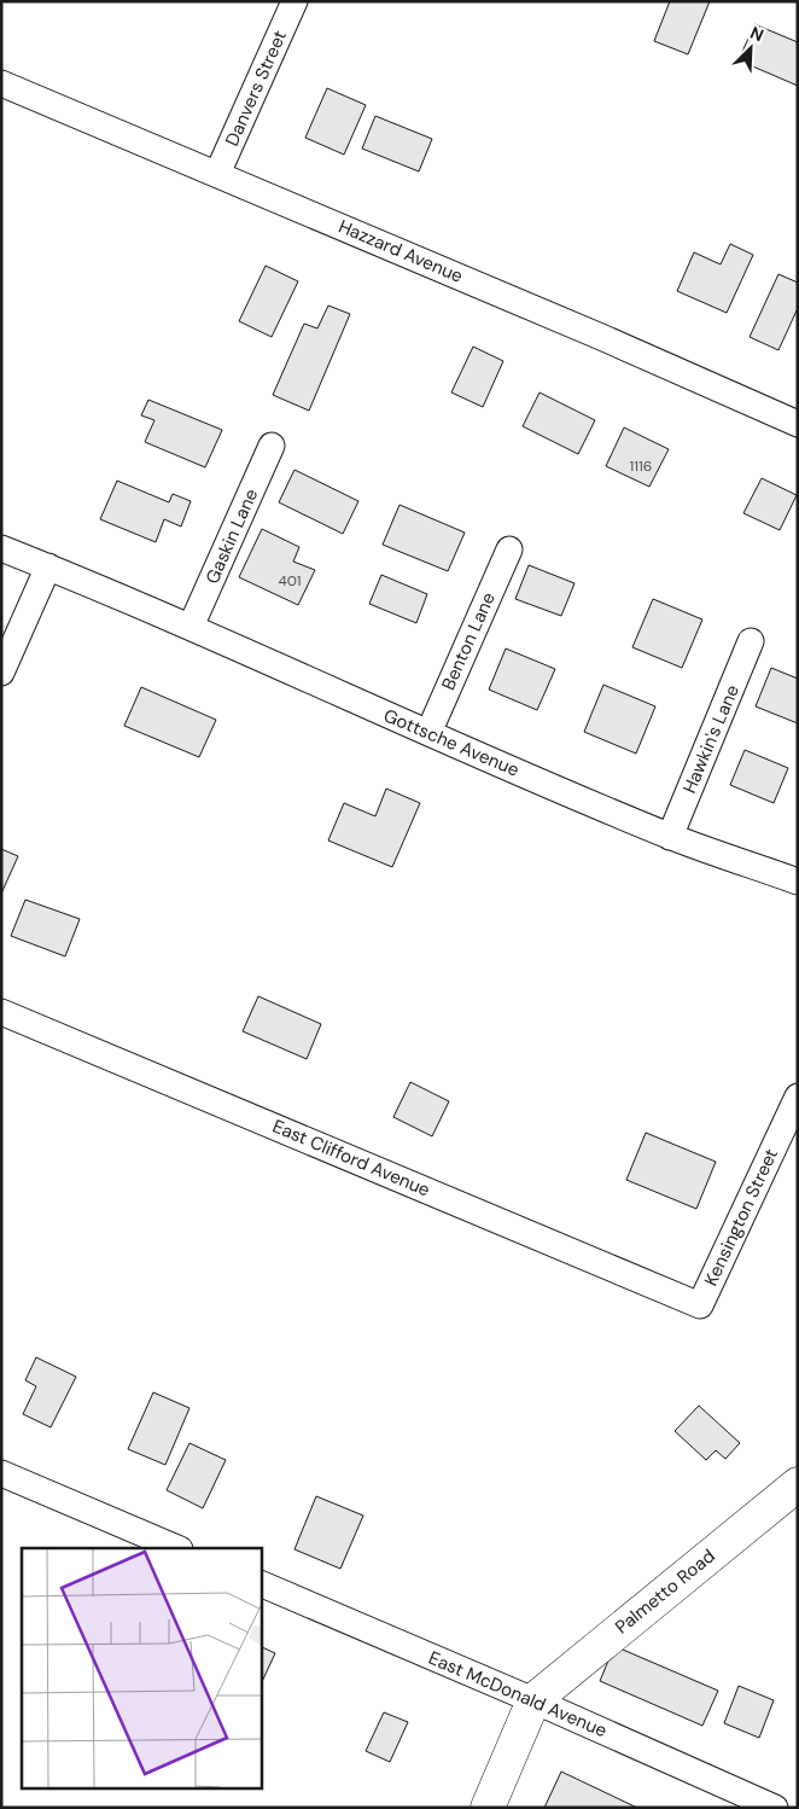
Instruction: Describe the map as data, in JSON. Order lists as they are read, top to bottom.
{
  "streets": {
    "street": [
      "Danvers Street",
      "Hazzard Avenue",
      "Gaskin Lane",
      "Benton Lane",
      "Hawkin's Lane",
      "Gottsche Avenue",
      "East Clifford Avenue",
      "Kensington Street",
      "Palmetto Road",
      "East McDonald Avenue"
    ]
  },
  "crossings": [
    ["Danvers Street", "Hazzard Avenue"],
    ["Gaskin Lane", "Gottsche Avenue"],
    ["Benton Lane", "Gottsche Avenue"],
    ["Hawkin's Lane", "Gottsche Avenue"],
    ["East Clifford Avenue", "Kensington Street"],
    ["Palmetto Road", "East McDonald Avenue"]
  ],
  "house_numbers": ["1116", "401"],
  "north": "top right"
}
